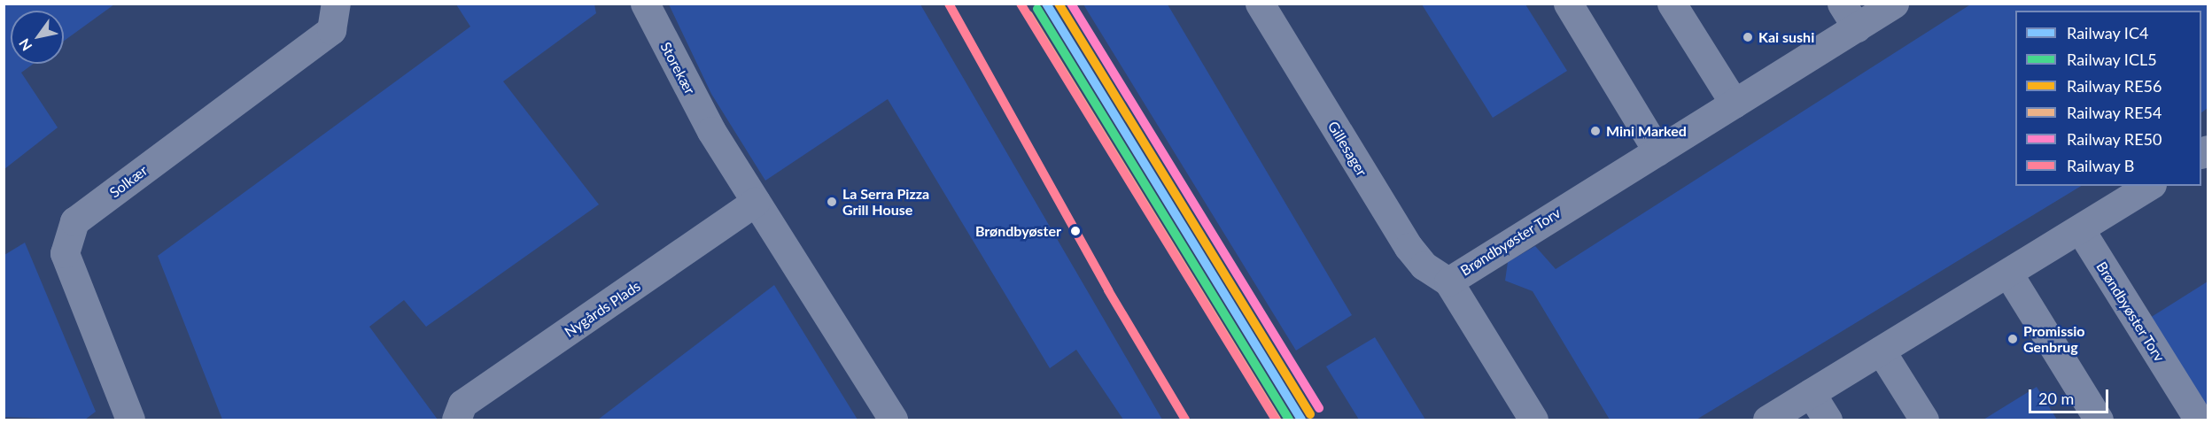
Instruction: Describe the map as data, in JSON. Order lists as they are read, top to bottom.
{
  "streets": {
    "street": [
      "Storekær",
      "Gillesager",
      "Solkær",
      "Brøndbyøster Torv",
      "Nygårds Plads"
    ]
  },
  "crossings": [
    ["Storekær", "Nygårds Plads"],
    ["Gillesager", "Brøndbyøster Torv"]
  ],
  "places": [
    "Kai sushi",
    "Mini Marked",
    "La Serra Pizza Grill House",
    "Brøndbyøster",
    "Promissio Genbrug"
  ],
  "lines": [
    "rail line IC4",
    "rail line RE56",
    "rail line RE50",
    "rail line B",
    "rail line ICL5",
    "rail line RE54"
  ],
  "legend": [
    "Railway IC4",
    "Railway ICL5",
    "Railway RE56",
    "Railway RE54",
    "Railway RE50",
    "Railway B"
  ],
  "scale_bar": "20 m",
  "north": "bottom left"
}
